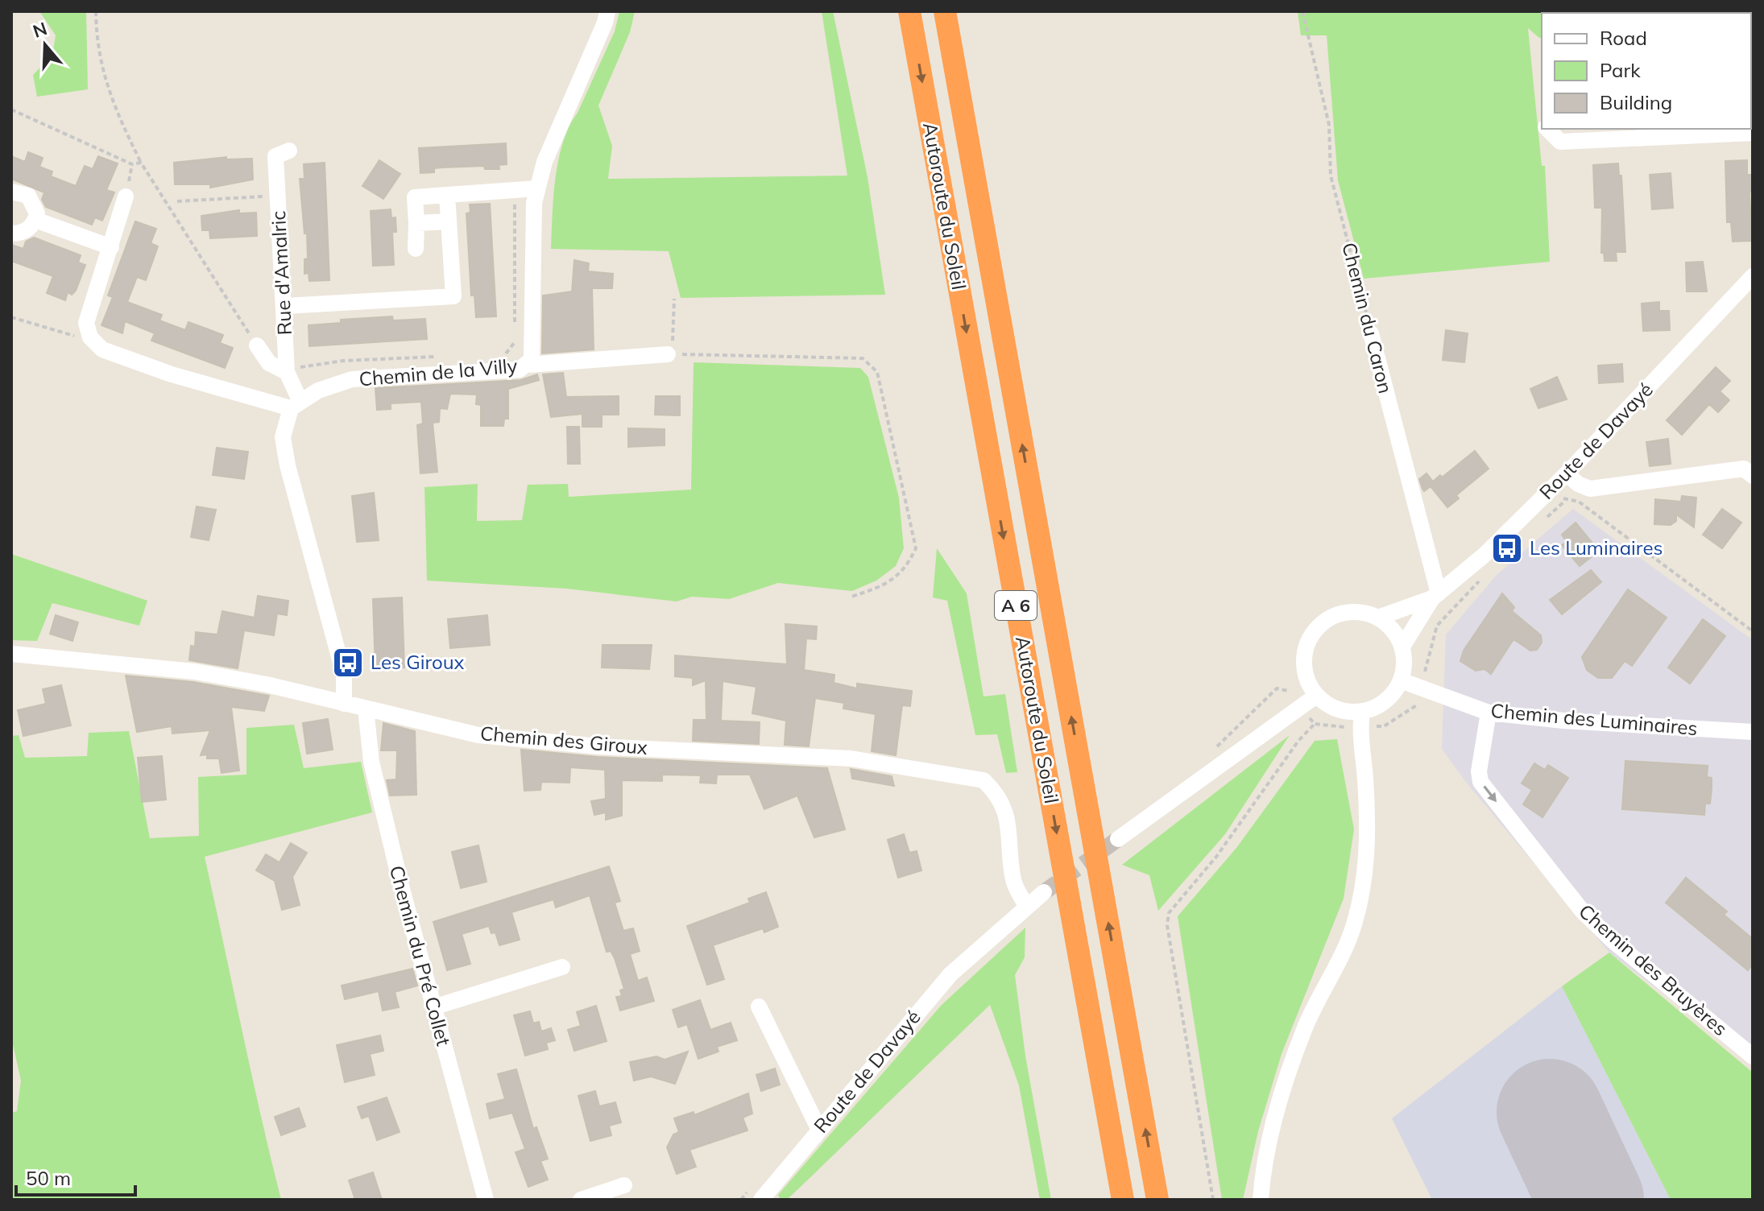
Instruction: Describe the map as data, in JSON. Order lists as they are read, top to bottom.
{
  "streets": {
    "highway": ["Autoroute du Soleil", "A 6"],
    "street": [
      "Rue d'Amalric",
      "Chemin du Caron",
      "Chemin de la Villy",
      "Route de Davayé",
      "Chemin des Luminaires",
      "Chemin des Giroux",
      "Chemin du Pré Collet",
      "Chemin des Bruyères"
    ]
  },
  "crossings": [
    ["Rue d'Amalric", "Chemin de la Villy"],
    ["Chemin du Caron", "Route de Davayé"],
    ["Route de Davayé", "Chemin des Luminaires"],
    ["Route de Davayé", "Chemin des Giroux"],
    ["Chemin des Luminaires", "Chemin des Bruyères"],
    ["Chemin des Giroux", "Chemin du Pré Collet"]
  ],
  "one_way": ["Chemin des Bruyères"],
  "places": {
    "bus stop": ["Les Luminaires", "Les Giroux"]
  },
  "legend": ["Road", "Park", "Building"],
  "scale_bar": "50 m",
  "north": "top"
}
